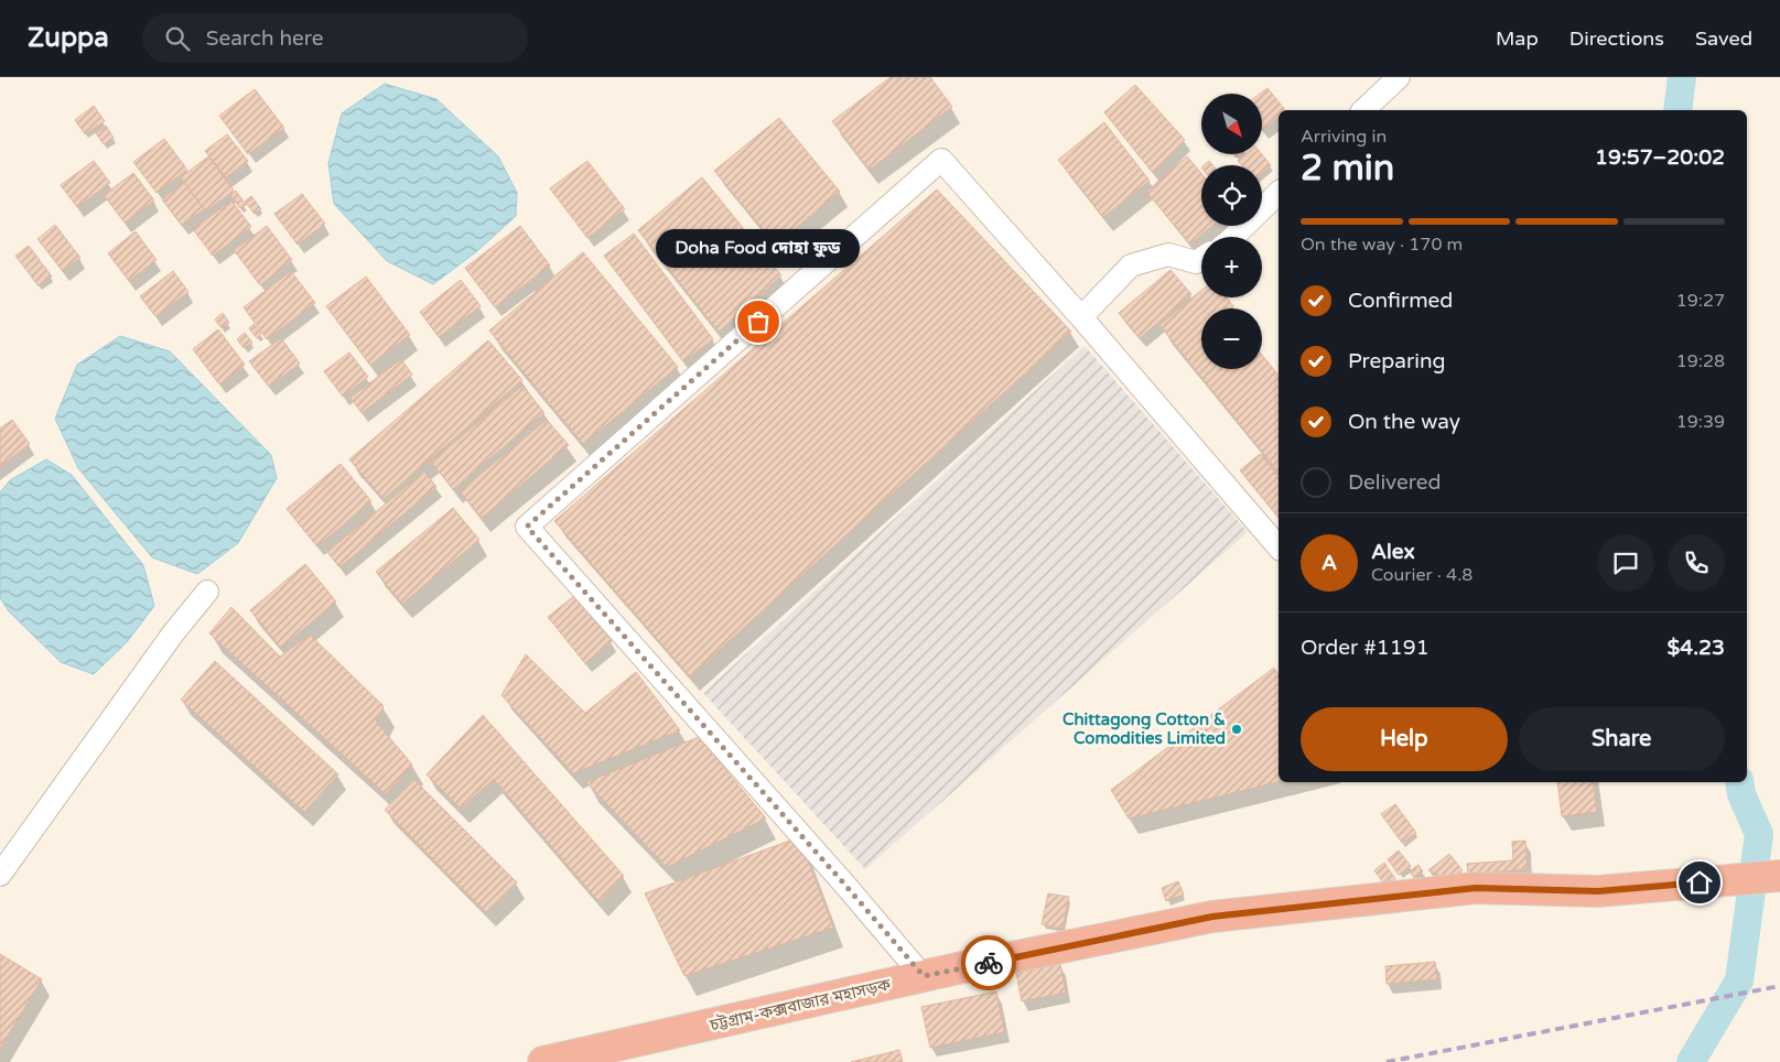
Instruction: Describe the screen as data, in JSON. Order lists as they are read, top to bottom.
{
  "streets": {
    "highway": ["চট্টগ্রাম-কক্সবাজার মহাসড়ক"]
  },
  "places": ["Doha Food দোহা ফুড", "Chittagong Cotton & Comodities Limited"],
  "north": "bottom right",
  "page": {
    "header": "Zuppa",
    "search": "Search here",
    "nav": ["Map", "Directions", "Saved"],
    "map_buttons": ["+", "−"],
    "heading": ["2 min", "Arriving in", "19:57–20:02"],
    "panel": [
      "Alex",
      "Courier · 4.8",
      "Order #1191",
      "$4.23"
    ],
    "bar": "On the way · 170 m",
    "bubble": "Doha Food দোহা ফুড",
    "list": [
      ["Confirmed", "19:27"],
      ["Preparing", "19:28"],
      ["On the way", "19:39"],
      "Delivered"
    ],
    "round": "A",
    "buttons": ["Help", "Share"]
  }
}
